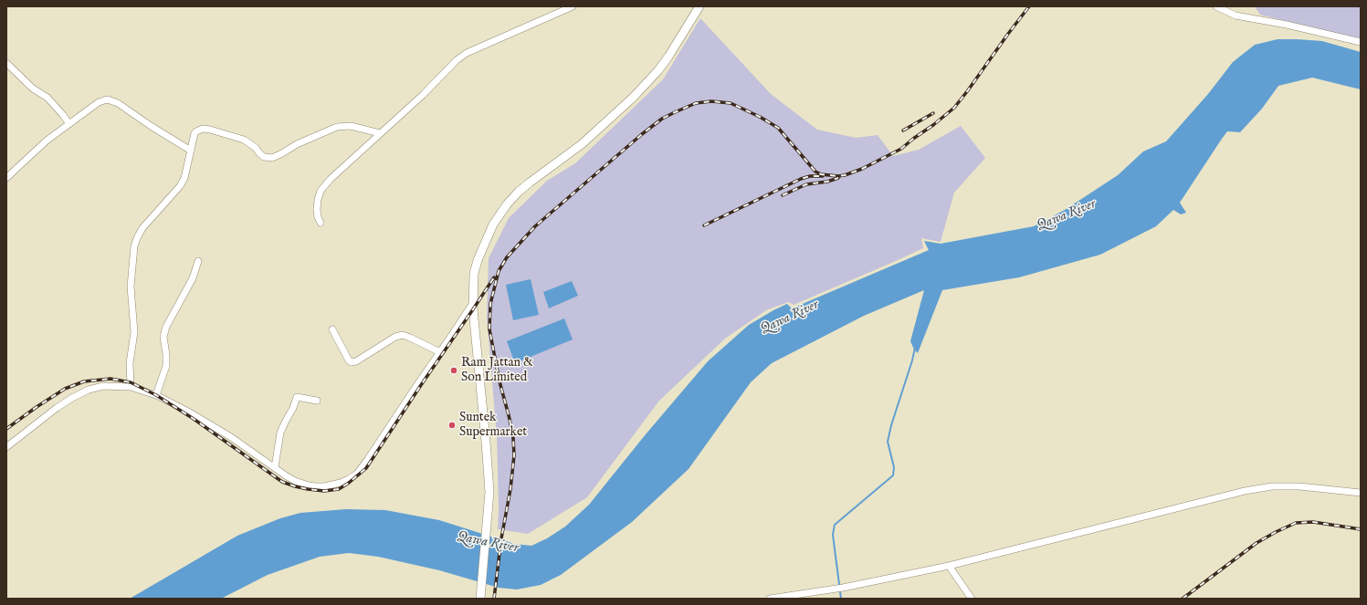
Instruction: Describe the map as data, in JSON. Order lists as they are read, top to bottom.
{
  "water": ["Qawa River"],
  "places": ["Ram Jattan & Son Limited", "Suntek Supermarket"]
}
